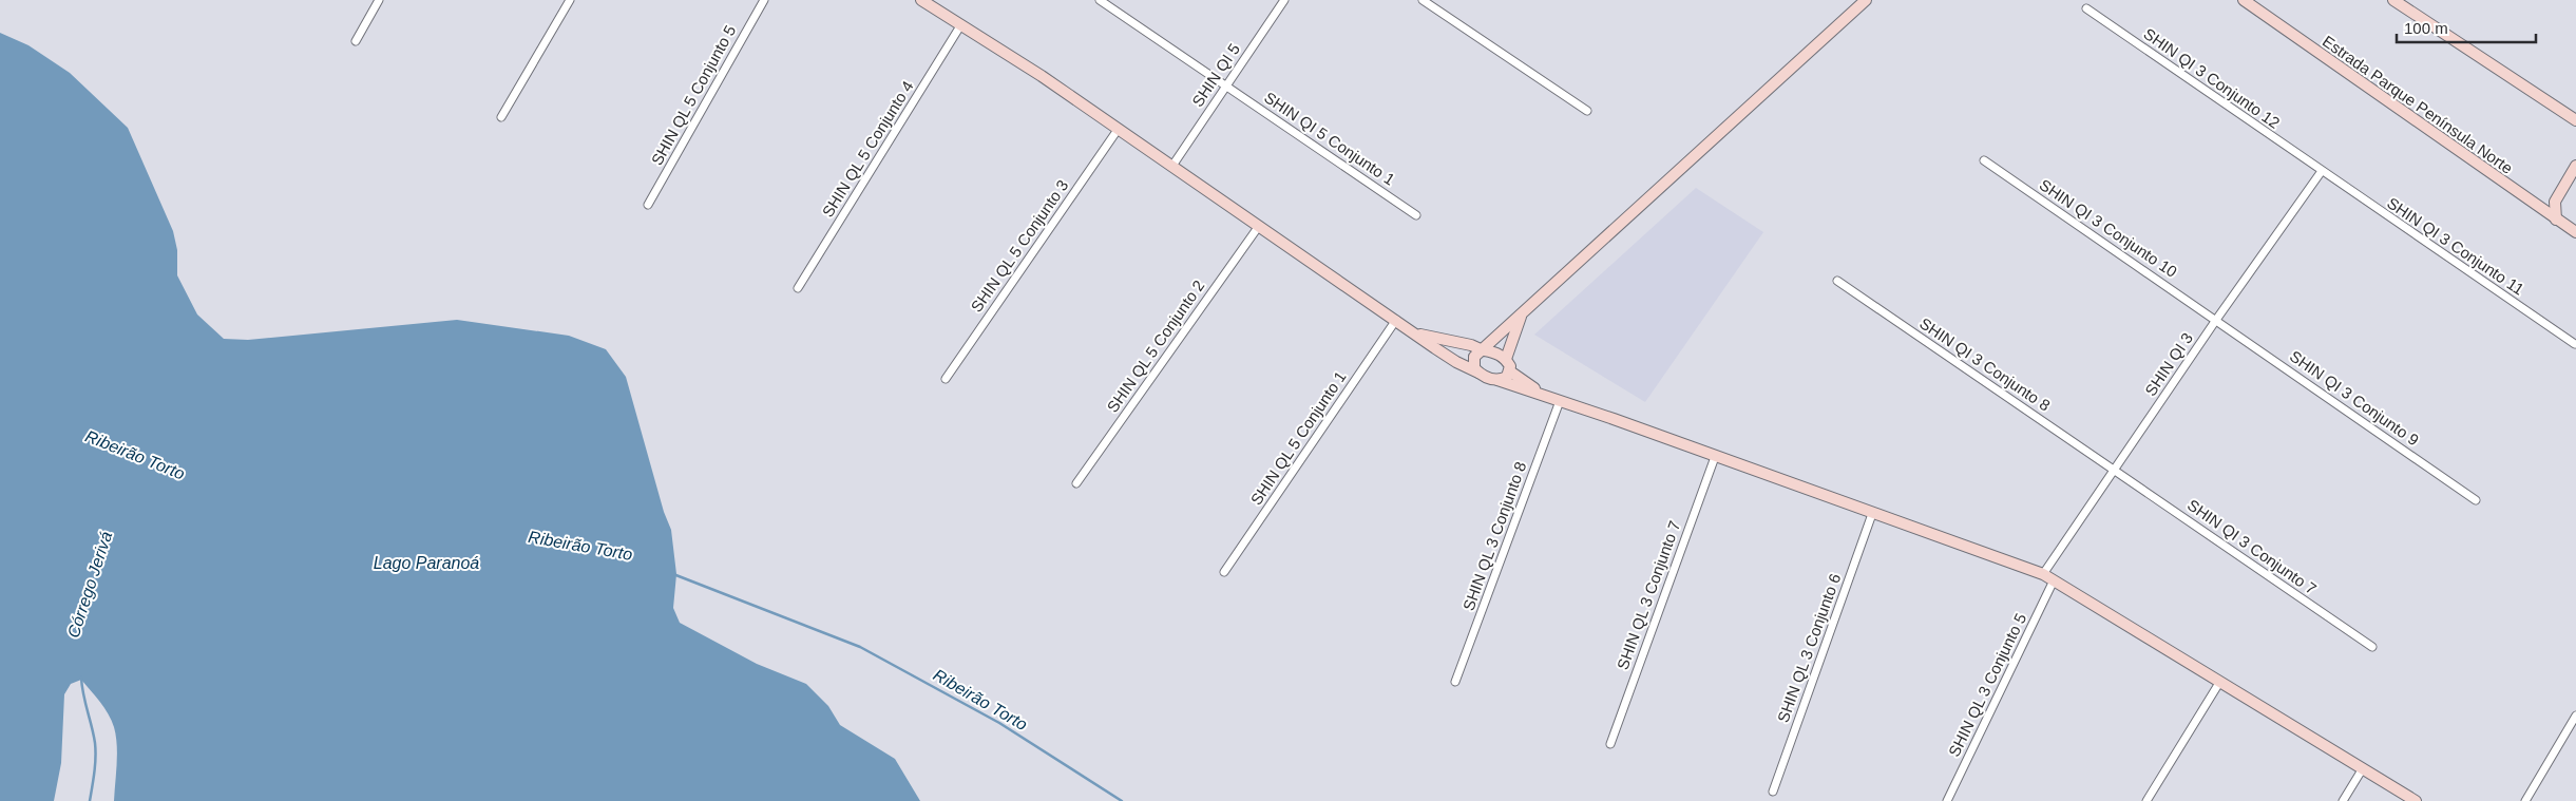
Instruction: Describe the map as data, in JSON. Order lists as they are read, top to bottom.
{
  "streets": {
    "street": [
      "SHIN QI 5",
      "SHIN QI 3 Conjunto 12",
      "SHIN QL 5 Conjunto 5",
      "Estrada Parque Península Norte",
      "SHIN QI 5 Conjunto 1",
      "SHIN QL 5 Conjunto 4",
      "SHIN QI 3 Conjunto 10",
      "SHIN QL 5 Conjunto 3",
      "SHIN QI 3 Conjunto 11",
      "SHIN QL 5 Conjunto 2",
      "SHIN QI 3 Conjunto 8",
      "SHIN QI 3",
      "SHIN QI 3 Conjunto 9",
      "SHIN QL 5 Conjunto 1",
      "SHIN QL 3 Conjunto 8",
      "SHIN QI 3 Conjunto 7",
      "SHIN QL 3 Conjunto 7",
      "SHIN QL 3 Conjunto 6",
      "SHIN QL 3 Conjunto 5"
    ]
  },
  "crossings": [
    ["SHIN QI 5", "SHIN QI 5 Conjunto 1"],
    ["SHIN QI 3 Conjunto 12", "SHIN QI 3 Conjunto 11"],
    ["SHIN QI 3 Conjunto 12", "SHIN QI 3"],
    ["SHIN QI 3 Conjunto 10", "SHIN QI 3"],
    ["SHIN QI 3 Conjunto 10", "SHIN QI 3 Conjunto 9"],
    ["SHIN QI 3 Conjunto 11", "SHIN QI 3"],
    ["SHIN QI 3 Conjunto 8", "SHIN QI 3"],
    ["SHIN QI 3 Conjunto 8", "SHIN QI 3 Conjunto 7"],
    ["SHIN QI 3", "SHIN QI 3 Conjunto 9"],
    ["SHIN QI 3", "SHIN QI 3 Conjunto 7"]
  ],
  "water": ["Ribeirão Torto", "Lago Paranoá", "Córrego Jerivá"],
  "scale_bar": "100 m"
}
